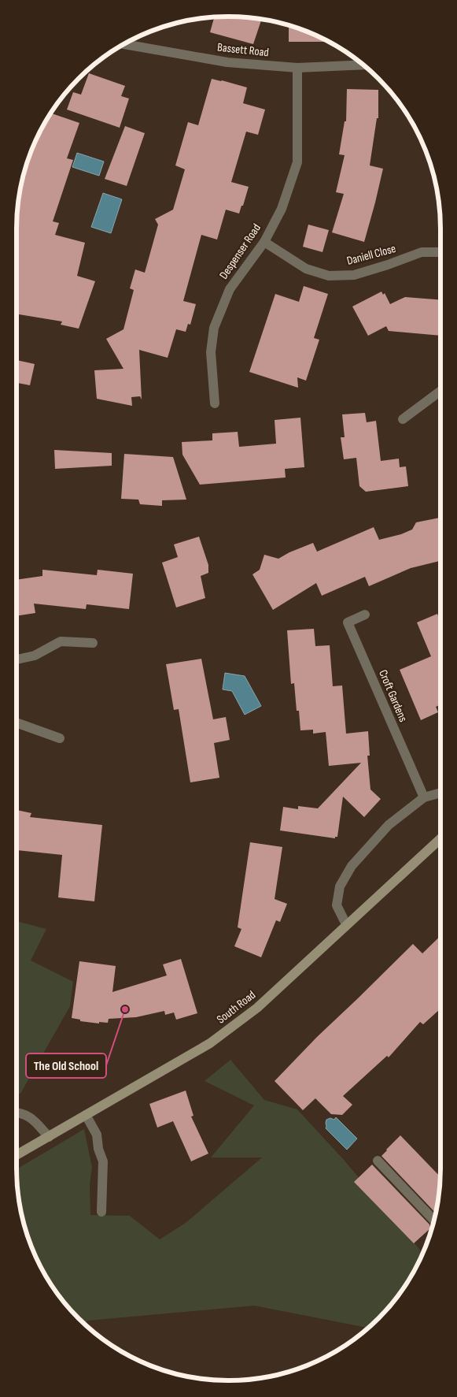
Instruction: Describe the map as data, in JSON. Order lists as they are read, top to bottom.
{
  "streets": {
    "main road": ["South Road"],
    "street": [
      "Bassett Road",
      "Despenser Road",
      "Daniell Close",
      "Croft Gardens"
    ]
  },
  "crossings": [
    ["Bassett Road", "Despenser Road"],
    ["Despenser Road", "Daniell Close"]
  ],
  "places": ["The Old School"]
}
